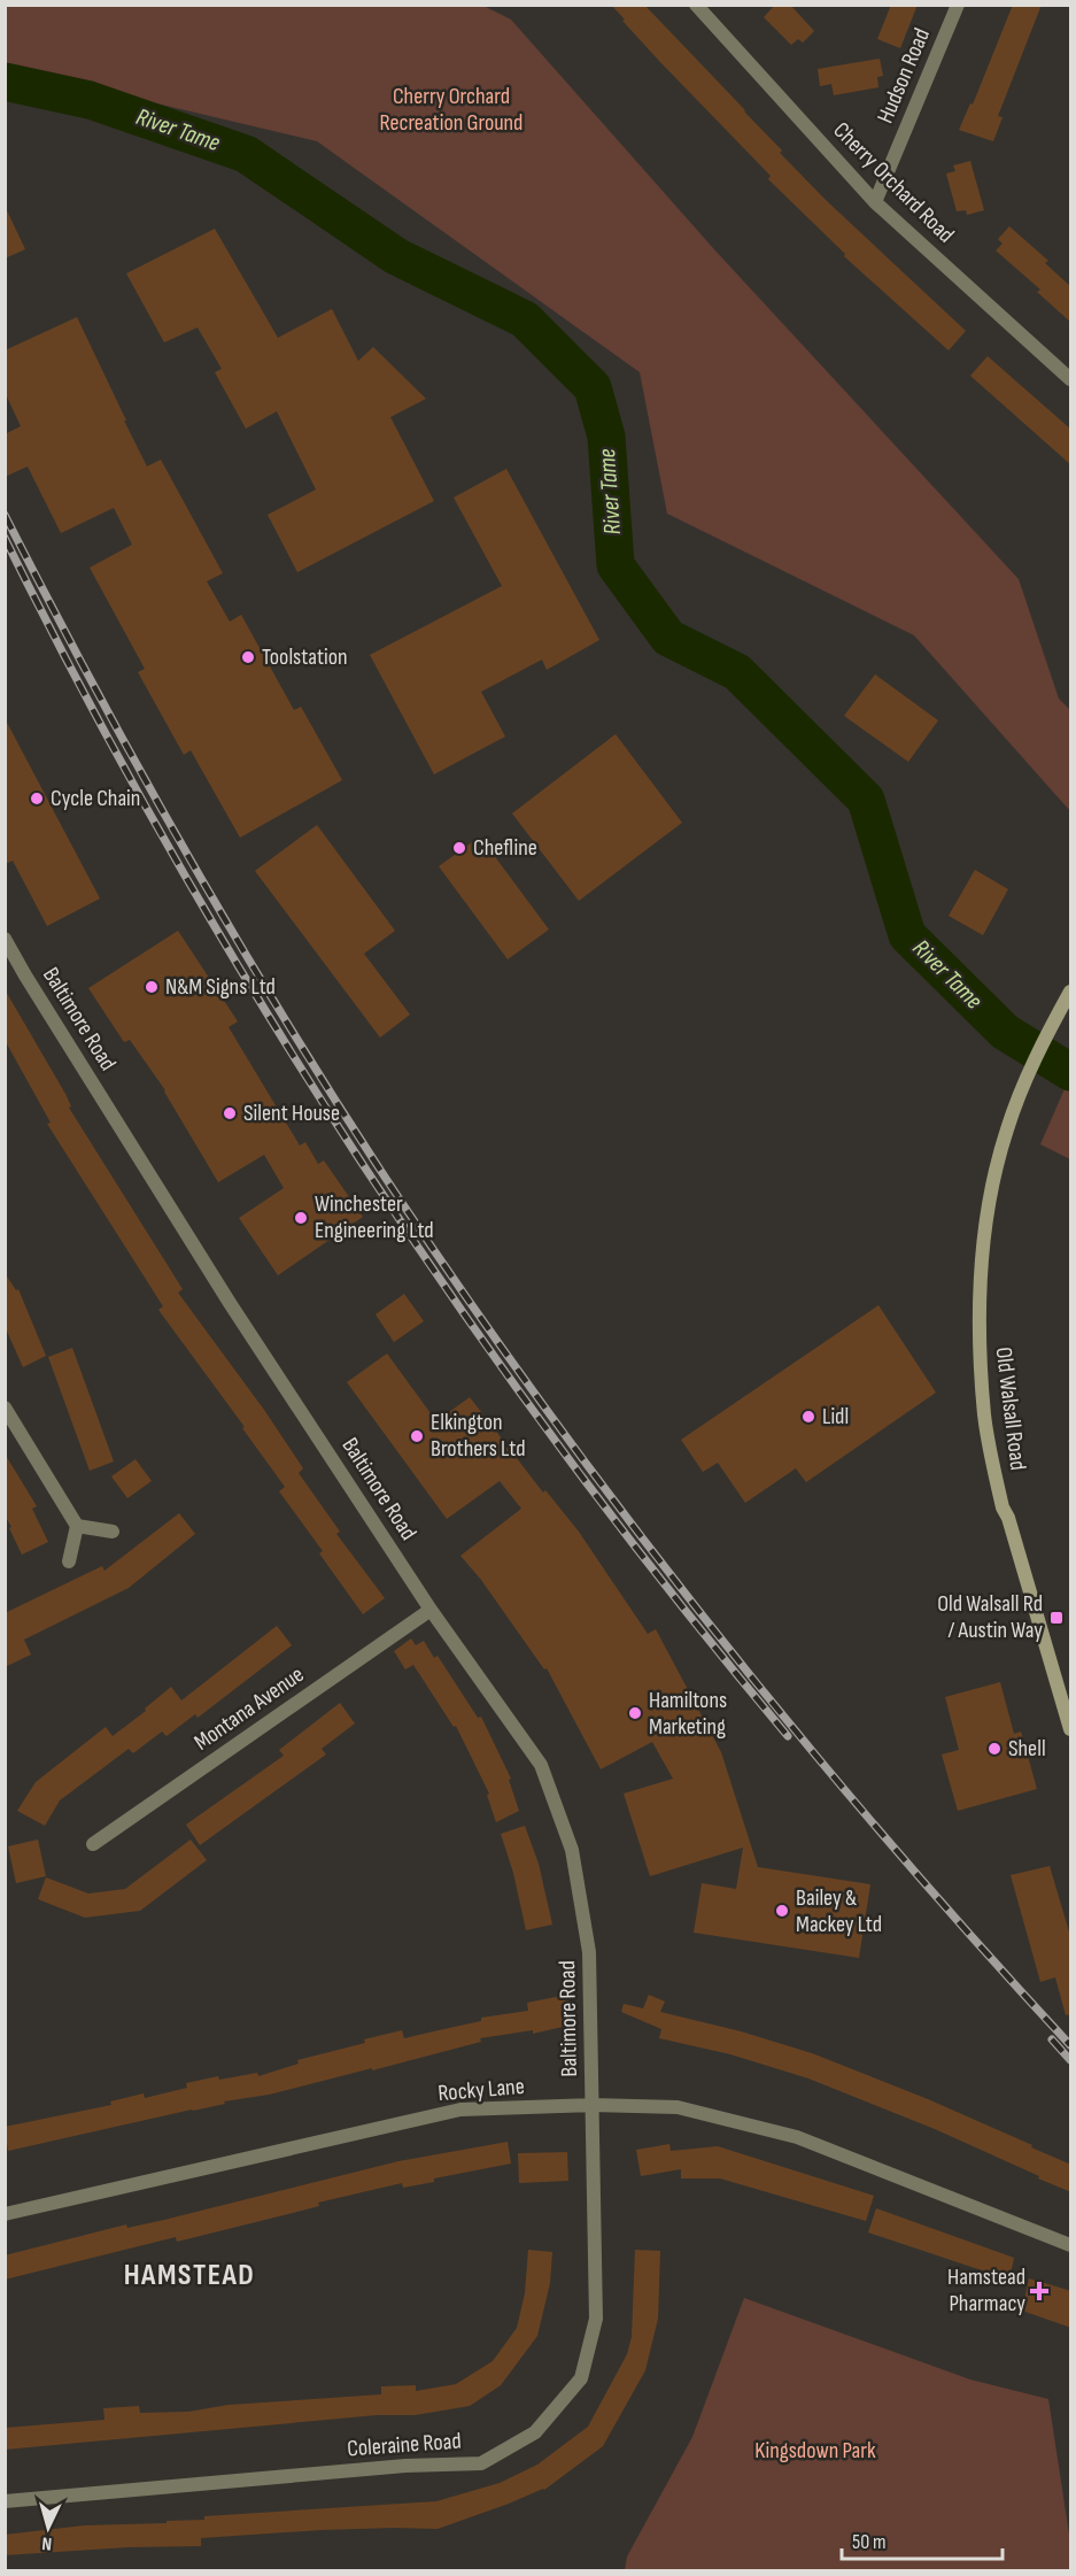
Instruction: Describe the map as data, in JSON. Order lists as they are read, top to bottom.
{
  "streets": {
    "main road": ["Old Walsall Road"],
    "street": [
      "Hudson Road",
      "Cherry Orchard Road",
      "Baltimore Road",
      "Montana Avenue",
      "Rocky Lane",
      "Coleraine Road"
    ]
  },
  "crossings": [
    ["Hudson Road", "Cherry Orchard Road"],
    ["Baltimore Road", "Montana Avenue"],
    ["Baltimore Road", "Rocky Lane"],
    ["Baltimore Road", "Coleraine Road"],
    ["Rocky Lane", "Coleraine Road"]
  ],
  "districts": ["HAMSTEAD"],
  "water": ["River Tame"],
  "parks": ["Cherry Orchard Recreation Ground", "Kingsdown Park"],
  "places": {
    "other": [
      "Toolstation",
      "Cycle Chain",
      "Chefline",
      "N&M Signs Ltd",
      "Silent House",
      "Winchester Engineering Ltd",
      "Lidl",
      "Elkington Brothers Ltd",
      "Hamiltons Marketing",
      "Shell",
      "Bailey & Mackey Ltd"
    ],
    "transit": ["Old Walsall Rd / Austin Way"],
    "health": ["Hamstead Pharmacy"]
  },
  "scale_bar": "50 m",
  "north": "bottom"
}
